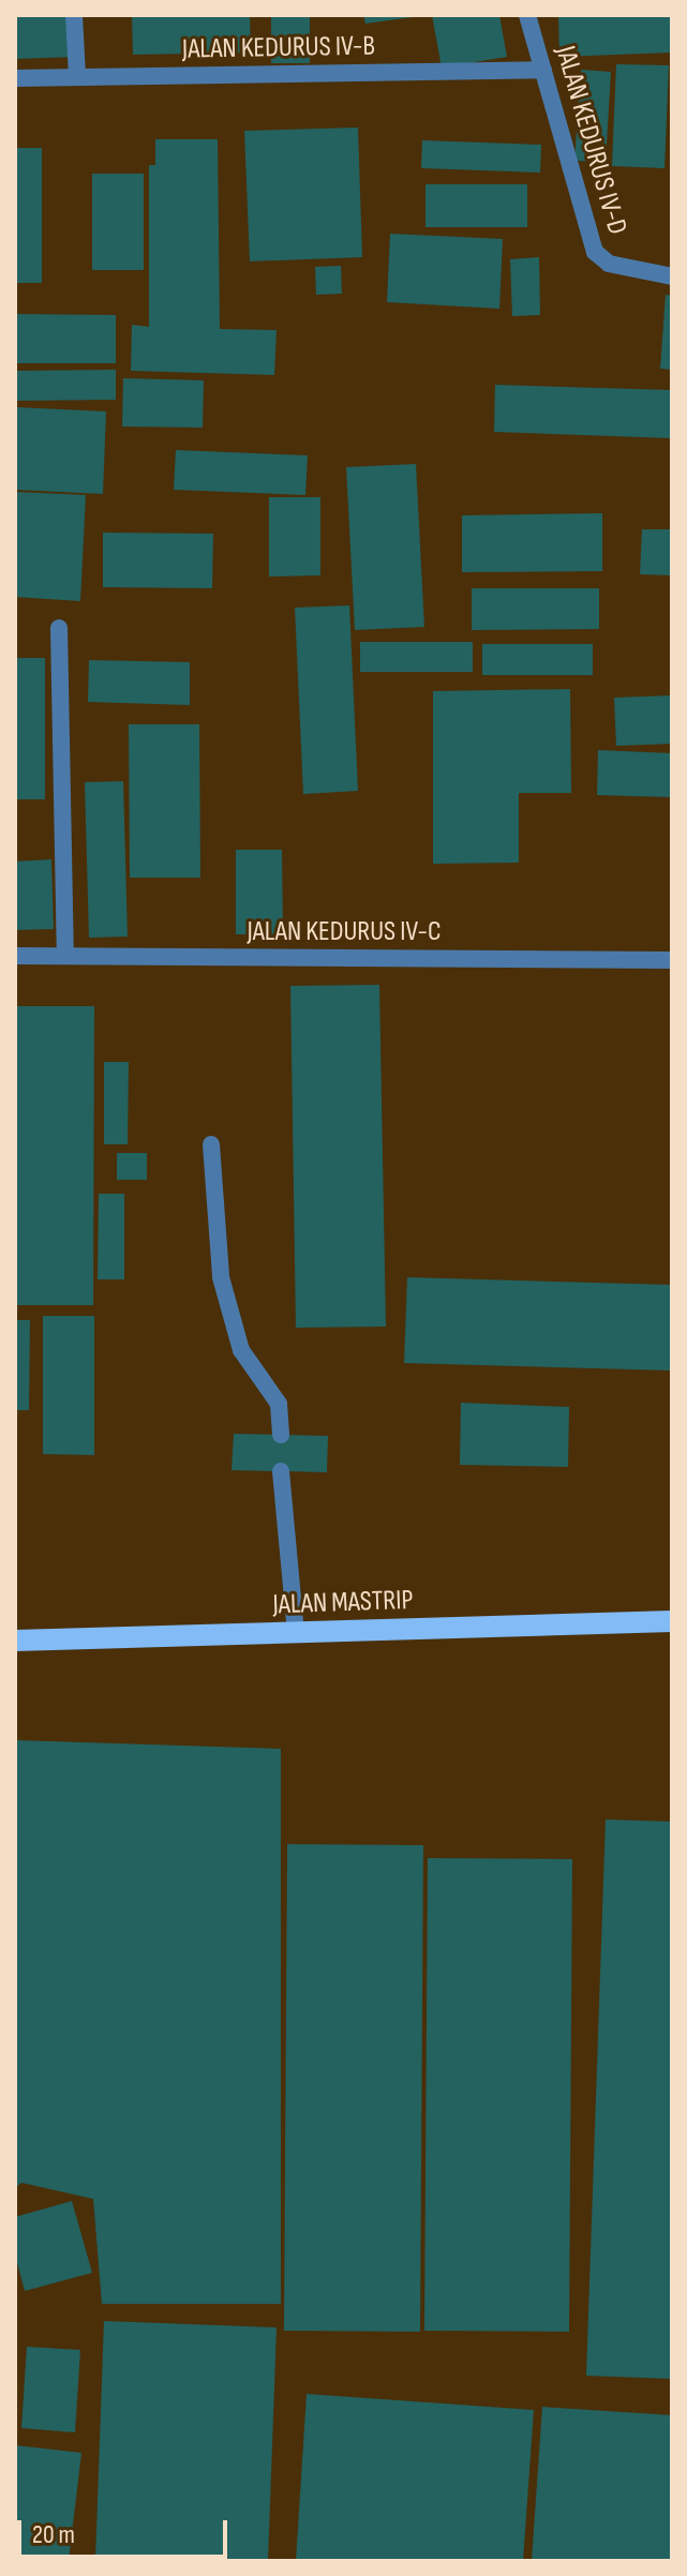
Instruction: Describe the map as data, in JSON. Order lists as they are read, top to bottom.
{
  "streets": {
    "main road": ["JALAN MASTRIP"],
    "street": ["JALAN KEDURUS IV-B", "JALAN KEDURUS IV-D", "JALAN KEDURUS IV-C"]
  },
  "crossings": [
    ["JALAN KEDURUS IV-B", "JALAN KEDURUS IV-D"]
  ],
  "scale_bar": "20 m"
}
